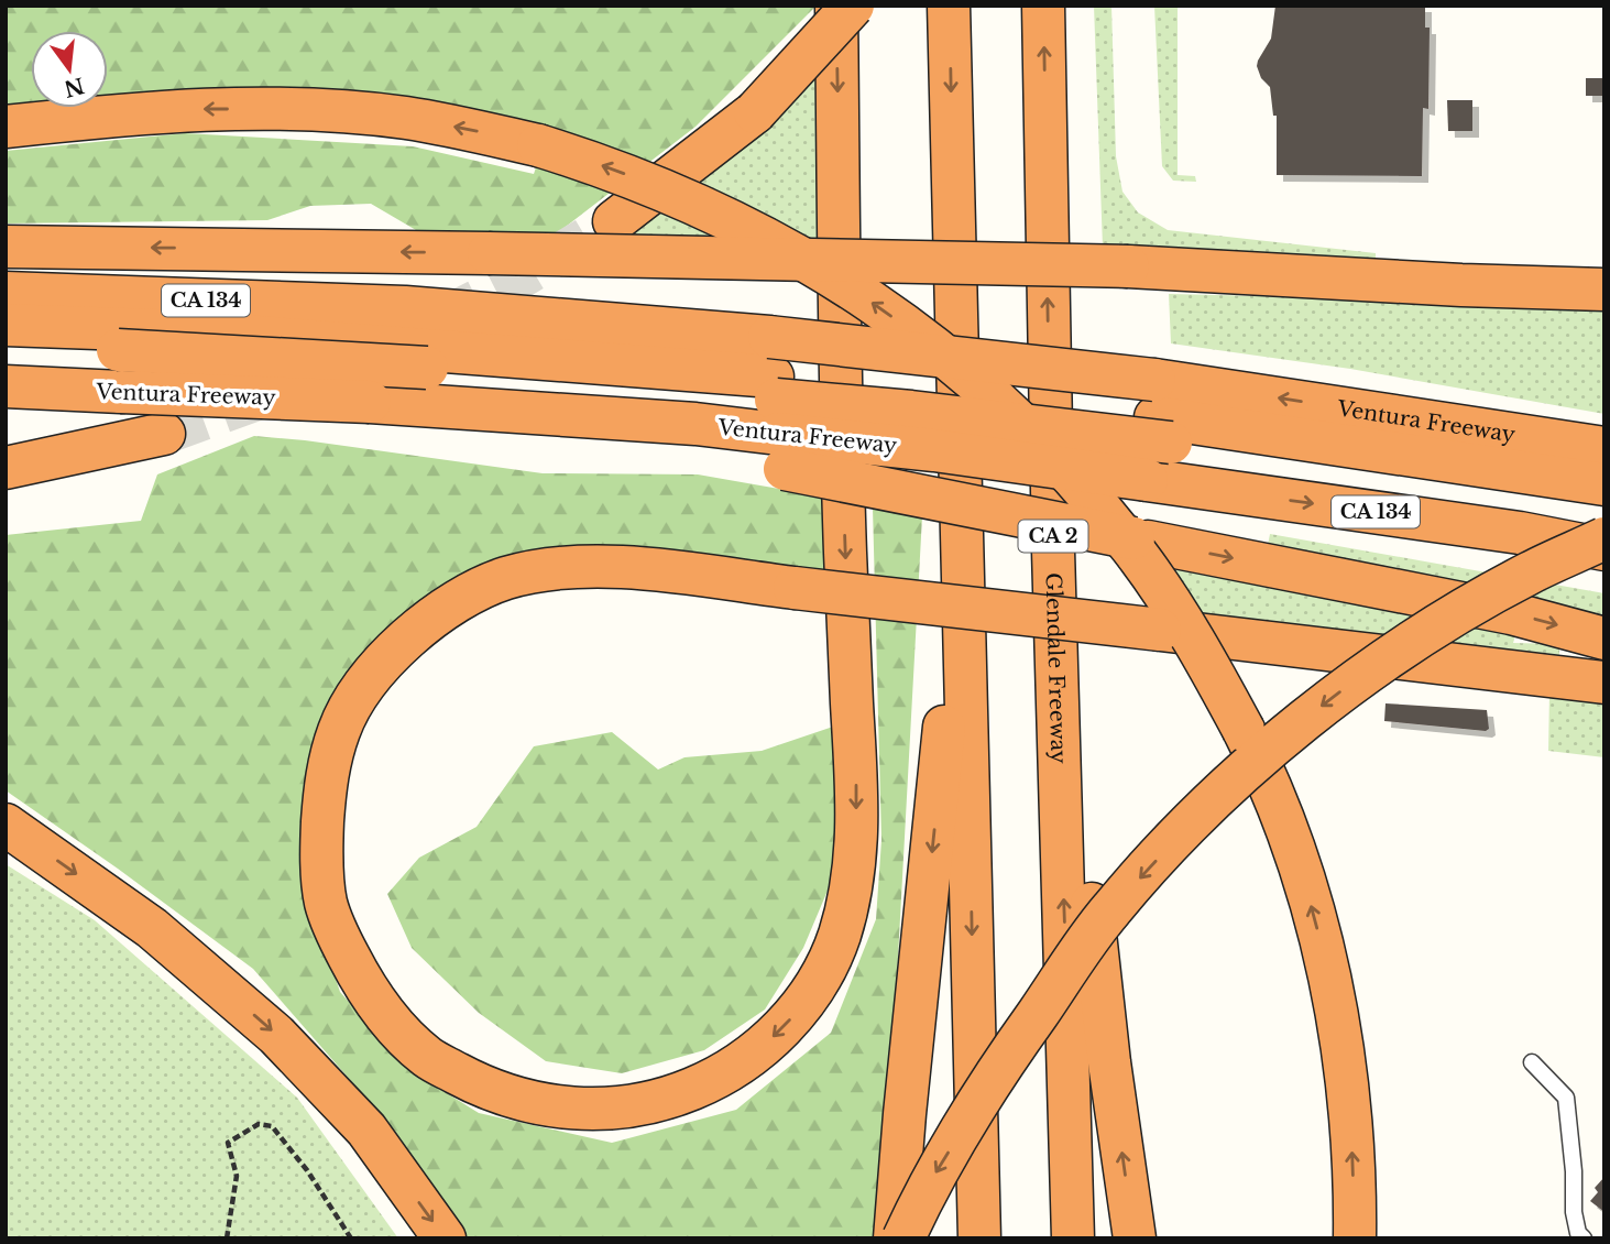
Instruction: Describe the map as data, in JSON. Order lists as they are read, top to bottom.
{
  "streets": {
    "highway": [
      "CA 134",
      "Ventura Freeway",
      "CA 2",
      "Glendale Freeway"
    ]
  },
  "north": "bottom"
}
